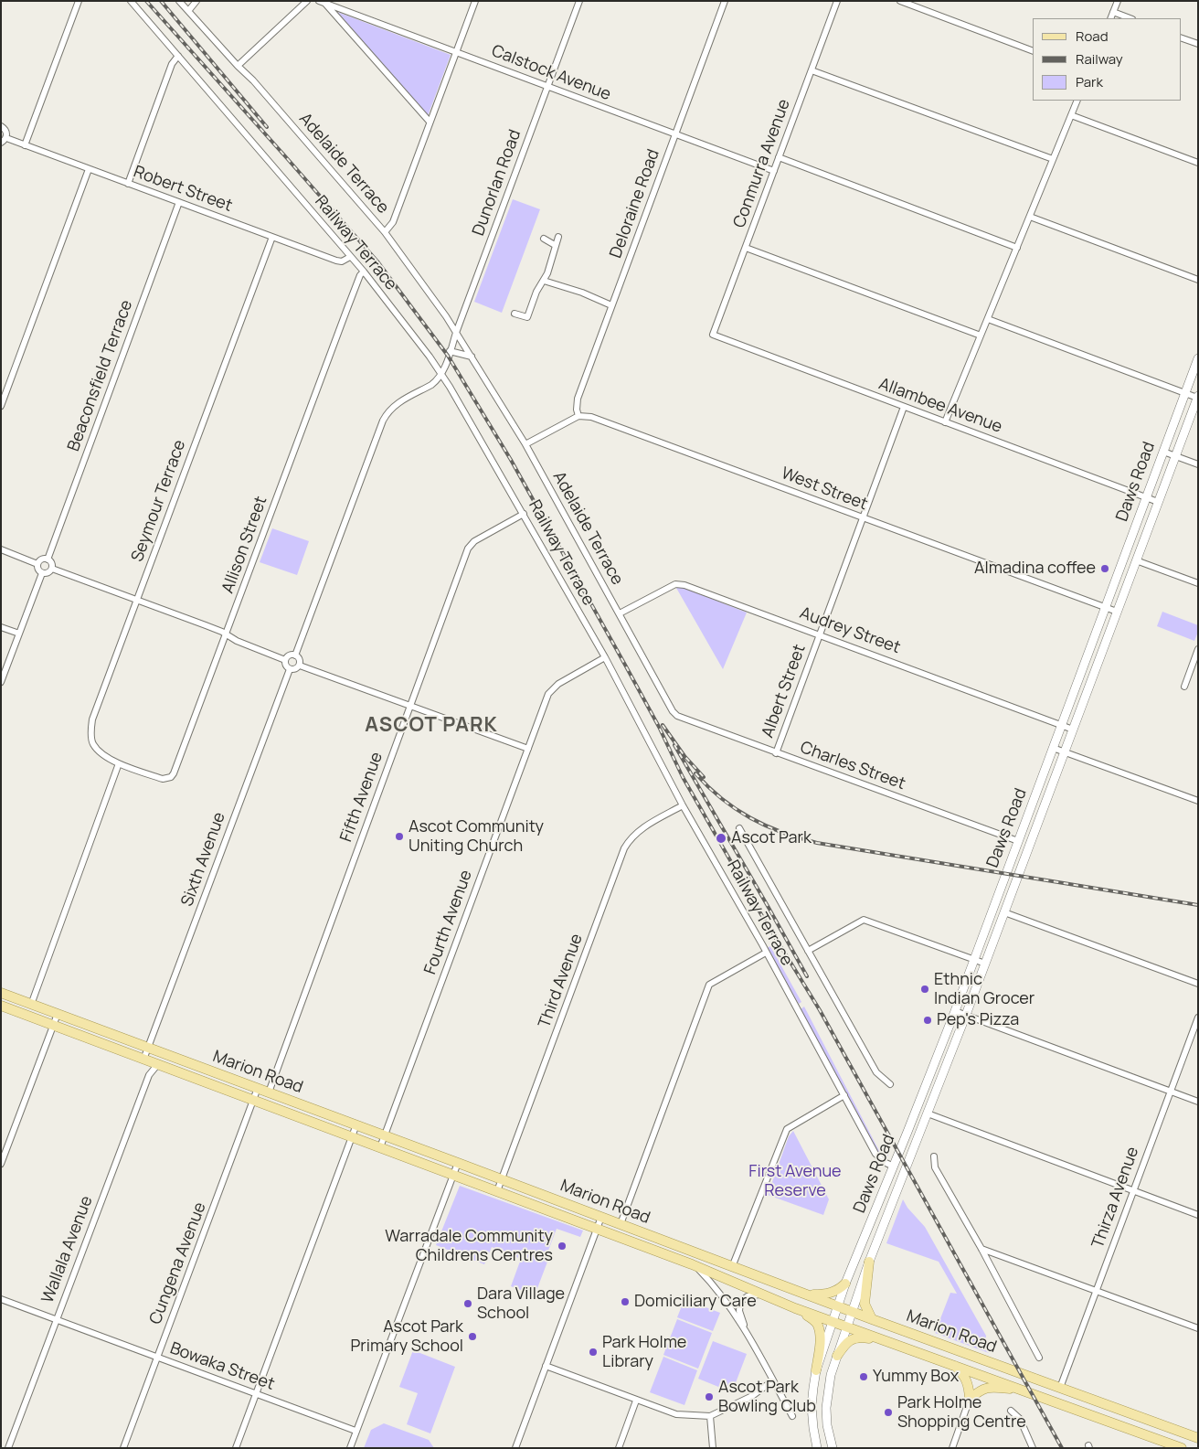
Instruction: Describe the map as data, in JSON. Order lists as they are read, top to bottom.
{
  "streets": {
    "main road": ["Daws Road", "Marion Road"],
    "street": [
      "Calstock Avenue",
      "Adelaide Terrace",
      "Conmurra Avenue",
      "Dunorlan Road",
      "Robert Street",
      "Deloraine Road",
      "Railway Terrace",
      "Beaconsfield Terrace",
      "Allambee Avenue",
      "West Street",
      "Seymour Terrace",
      "Allison Street",
      "Audrey Street",
      "Albert Street",
      "Charles Street",
      "Fifth Avenue",
      "Sixth Avenue",
      "Fourth Avenue",
      "Third Avenue",
      "Thirza Avenue",
      "Wallala Avenue",
      "Cungena Avenue",
      "Bowaka Street"
    ]
  },
  "crossings": [
    ["Calstock Avenue", "Conmurra Avenue"],
    ["Calstock Avenue", "Dunorlan Road"],
    ["Calstock Avenue", "Deloraine Road"],
    ["Adelaide Terrace", "Dunorlan Road"],
    ["Adelaide Terrace", "Audrey Street"],
    ["Adelaide Terrace", "Charles Street"],
    ["Conmurra Avenue", "Allambee Avenue"],
    ["Dunorlan Road", "Railway Terrace"],
    ["Robert Street", "Railway Terrace"],
    ["Robert Street", "Beaconsfield Terrace"],
    ["Robert Street", "Seymour Terrace"],
    ["Deloraine Road", "West Street"],
    ["Railway Terrace", "Daws Road"],
    ["Railway Terrace", "Allison Street"],
    ["Railway Terrace", "Fifth Avenue"],
    ["Railway Terrace", "Fourth Avenue"],
    ["Railway Terrace", "Third Avenue"],
    ["Allambee Avenue", "Daws Road"],
    ["Allambee Avenue", "Albert Street"],
    ["Daws Road", "West Street"],
    ["Daws Road", "Audrey Street"],
    ["Daws Road", "Charles Street"],
    ["Daws Road", "Marion Road"],
    ["West Street", "Albert Street"],
    ["Seymour Terrace", "Allison Street"],
    ["Audrey Street", "Albert Street"],
    ["Albert Street", "Charles Street"],
    ["Fifth Avenue", "Marion Road"],
    ["Sixth Avenue", "Marion Road"],
    ["Fourth Avenue", "Marion Road"],
    ["Third Avenue", "Marion Road"],
    ["Marion Road", "Thirza Avenue"],
    ["Marion Road", "Wallala Avenue"],
    ["Marion Road", "Cungena Avenue"],
    ["Wallala Avenue", "Bowaka Street"],
    ["Cungena Avenue", "Bowaka Street"]
  ],
  "districts": ["ASCOT PARK"],
  "parks": ["First Avenue Reserve"],
  "places": [
    "Almadina coffee",
    "Ascot Community Uniting Church",
    "Ascot Park",
    "Ethnic Indian Grocer",
    "Pep's Pizza",
    "Warradale Community Childrens Centres",
    "Domiciliary Care",
    "Dara Village School",
    "Ascot Park Primary School",
    "Park Holme Library",
    "Yummy Box",
    "Ascot Park Bowling Club",
    "Park Holme Shopping Centre"
  ],
  "legend": ["Road", "Railway", "Park"]
}
